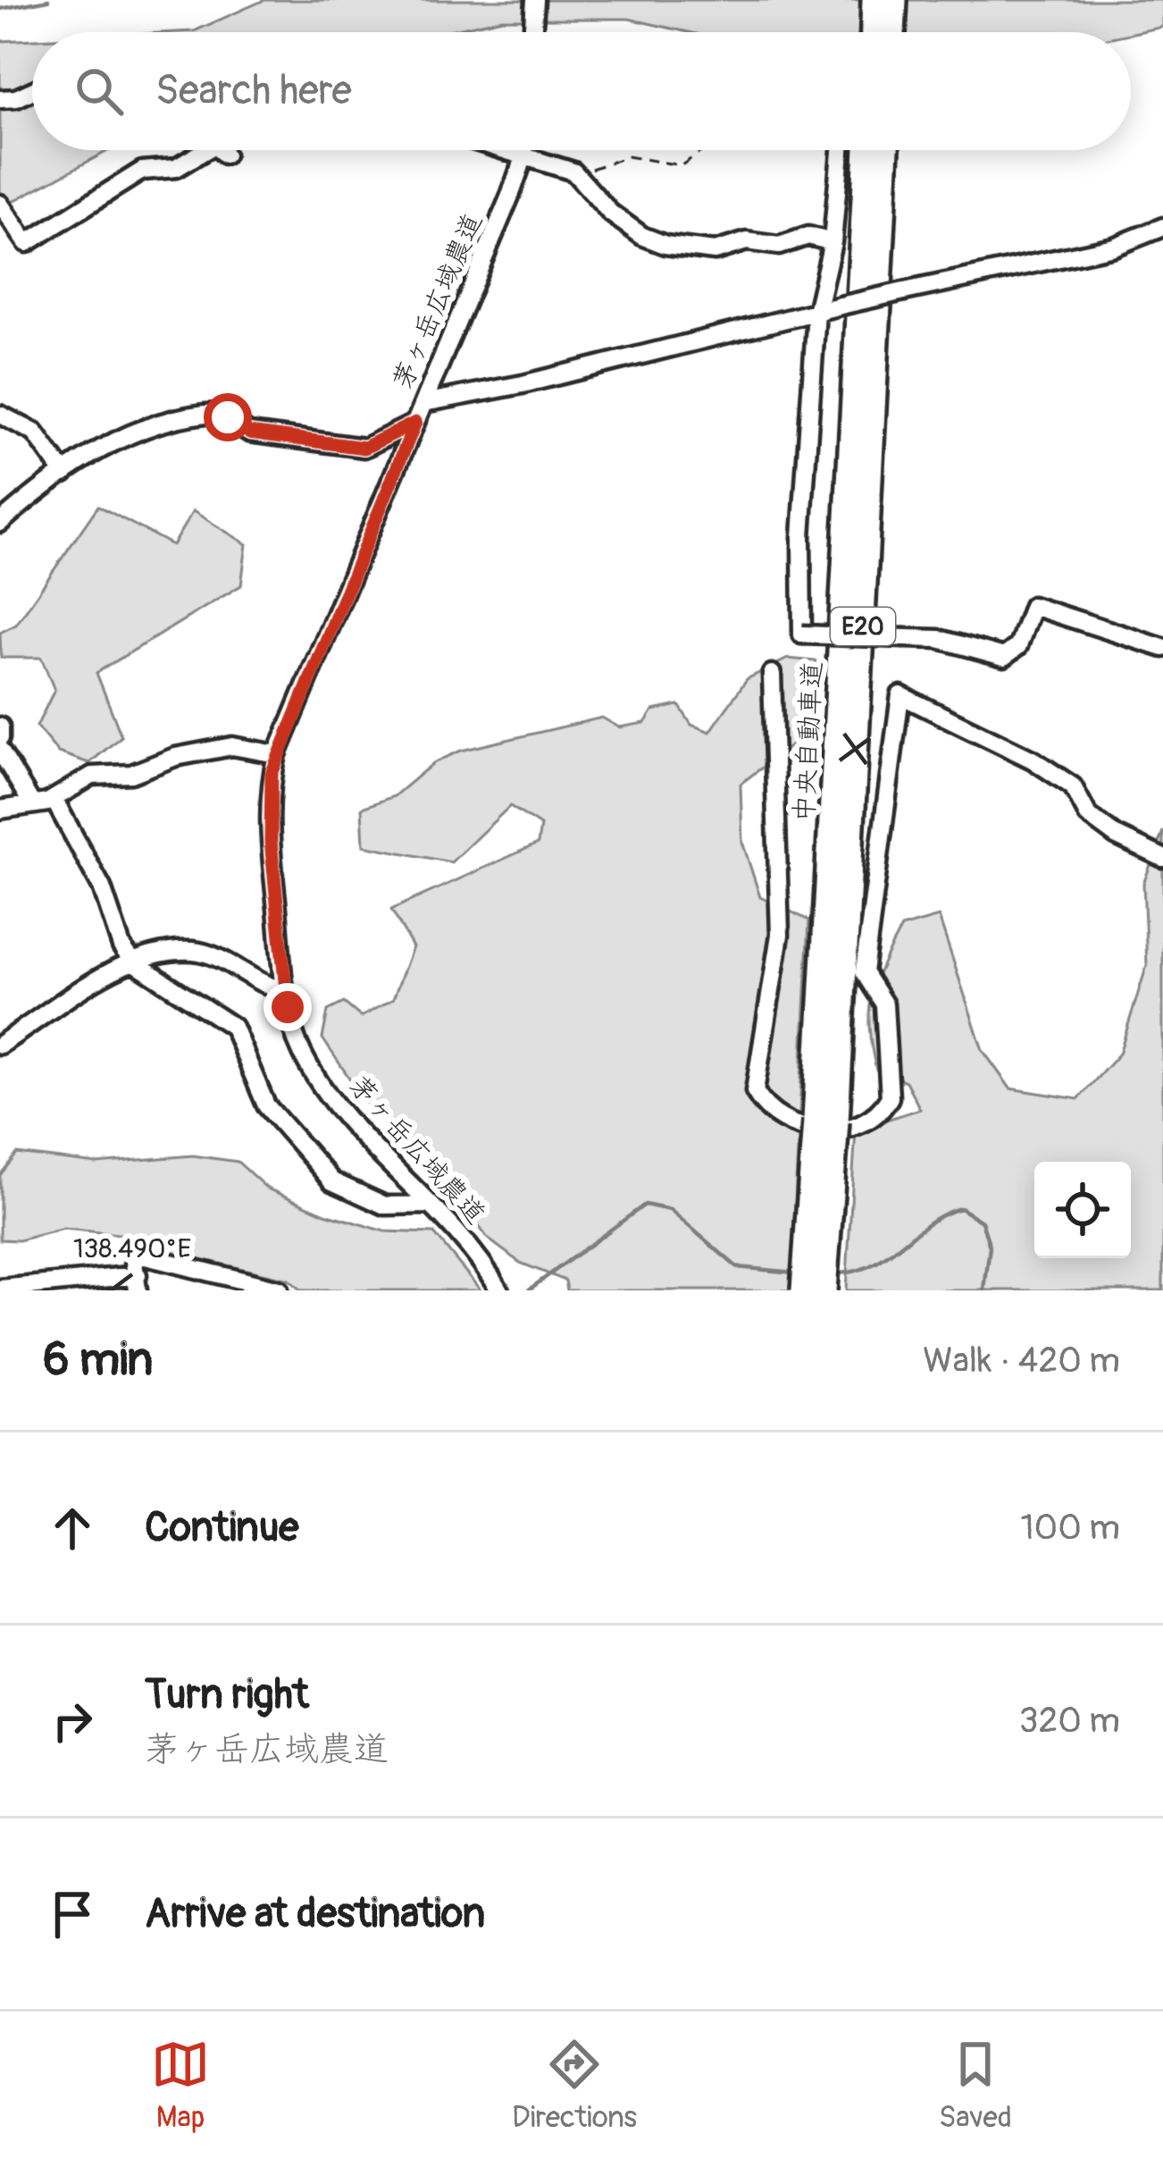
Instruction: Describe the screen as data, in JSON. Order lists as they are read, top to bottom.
{
  "streets": {
    "highway": ["E20", "中央自動車道"],
    "street": ["茅ヶ岳広域農道"]
  },
  "page": {
    "search": "Search here",
    "heading": ["6 min", "Walk · 420 m"],
    "list": [
      ["Continue", "100 m"],
      ["Turn right", "茅ヶ岳広域農道", "320 m"],
      "Arrive at destination"
    ],
    "nav": ["Map", "Directions", "Saved"]
  },
  "coordinates": ["138.490°E"]
}
